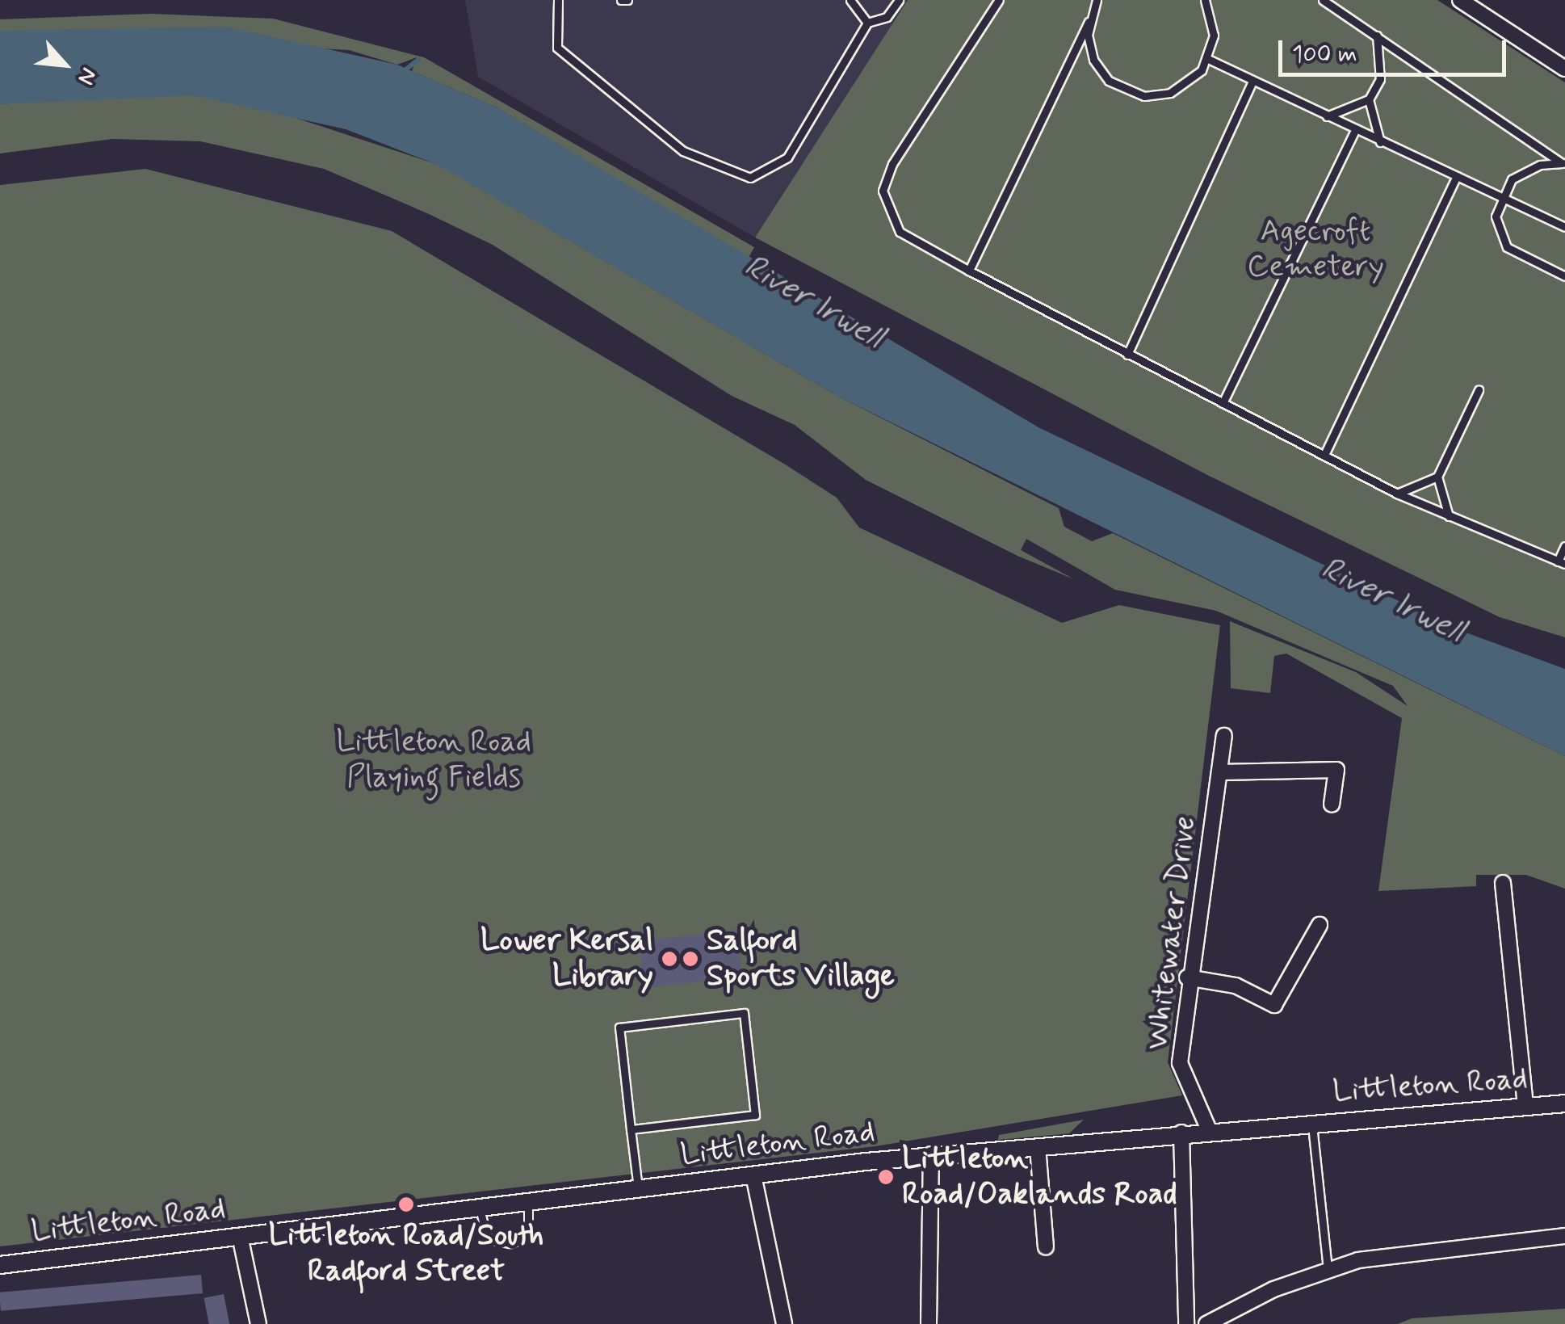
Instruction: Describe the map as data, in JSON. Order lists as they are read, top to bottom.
{
  "streets": {
    "street": ["Whitewater Drive", "Littleton Road"]
  },
  "crossings": [
    ["Whitewater Drive", "Littleton Road"]
  ],
  "water": ["River Irwell"],
  "parks": ["Agecroft Cemetery", "Littleton Road Playing Fields"],
  "places": [
    "Lower Kersal Library",
    "Salford Sports Village",
    "Littleton Road/Oaklands Road",
    "Littleton Road/South Radford Street"
  ],
  "scale_bar": "100 m",
  "north": "bottom right"
}
